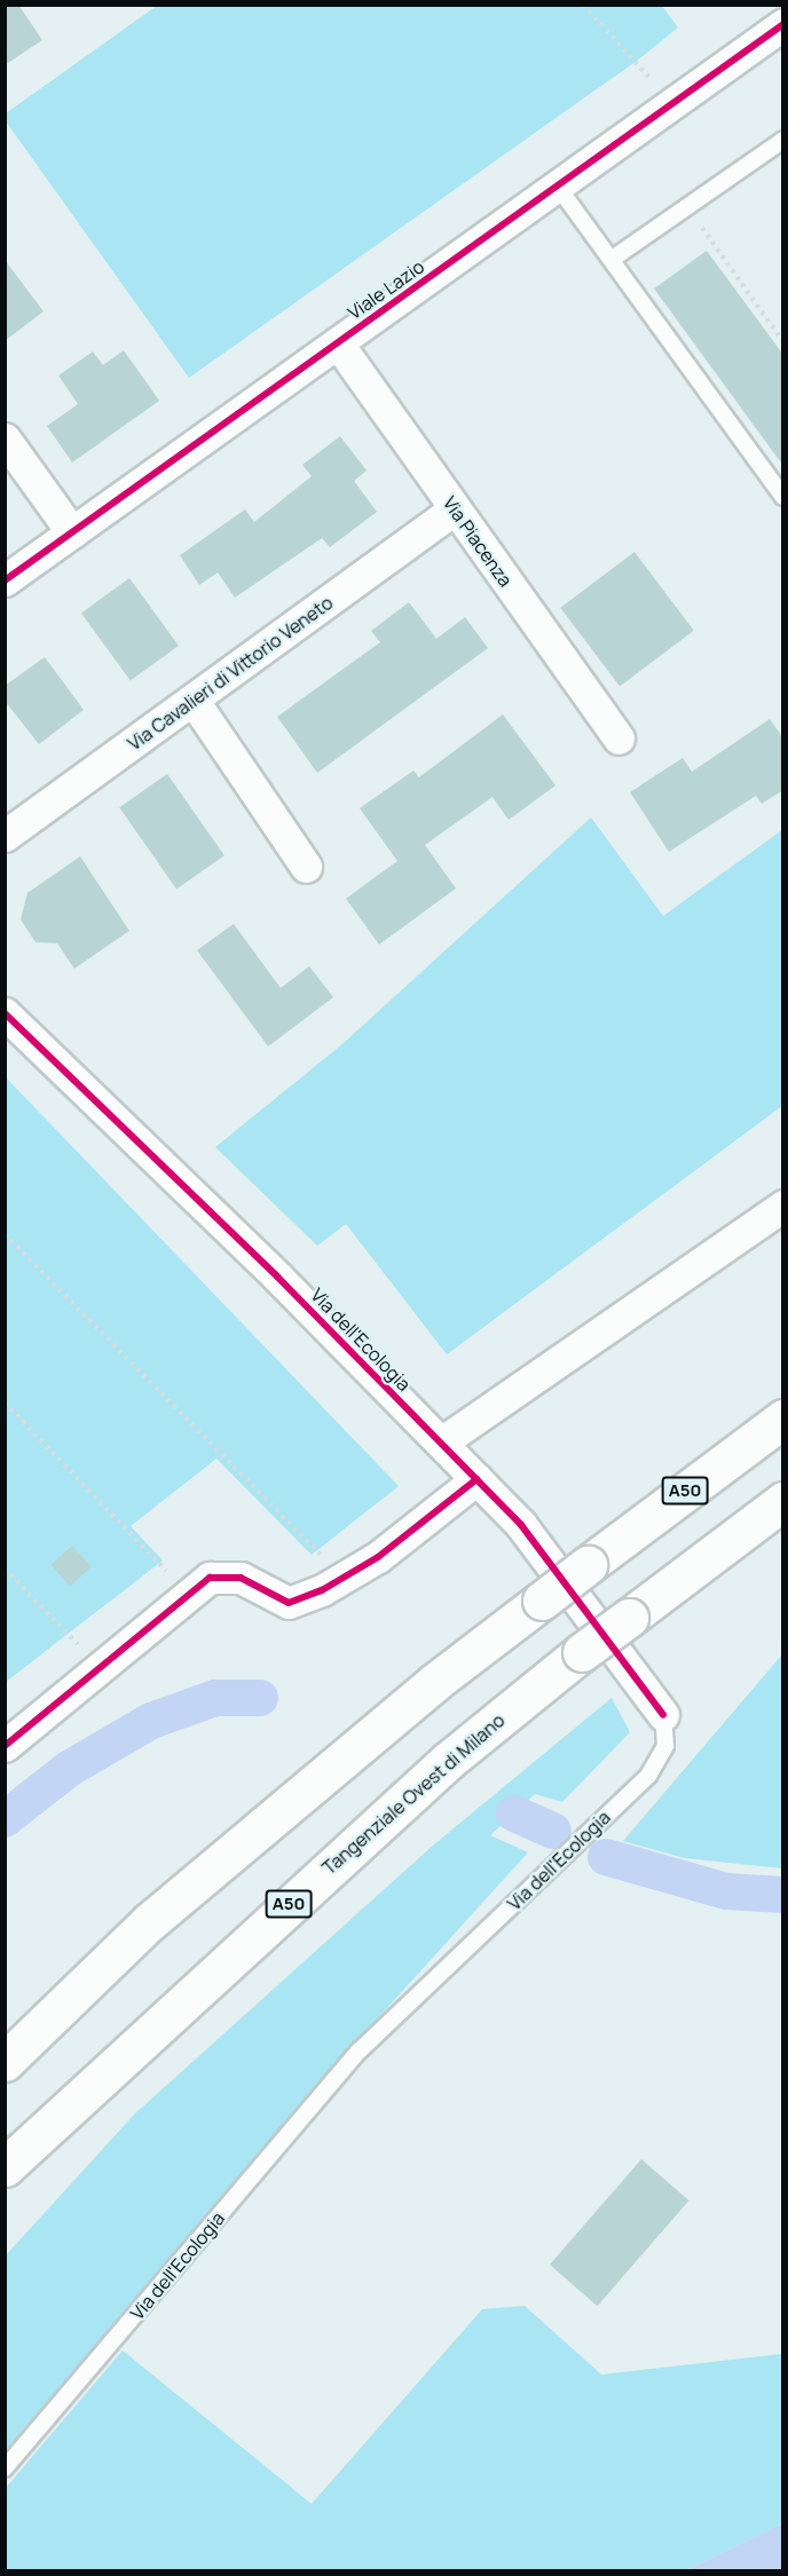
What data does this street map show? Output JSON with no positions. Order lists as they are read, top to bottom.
{
  "streets": {
    "highway": ["A50", "Tangenziale Ovest di Milano"],
    "street": [
      "Viale Lazio",
      "Via Piacenza",
      "Via Cavalieri di Vittorio Veneto",
      "Via dell'Ecologia"
    ]
  },
  "crossings": [
    ["Viale Lazio", "Via Piacenza"],
    ["Via Piacenza", "Via Cavalieri di Vittorio Veneto"]
  ]
}
